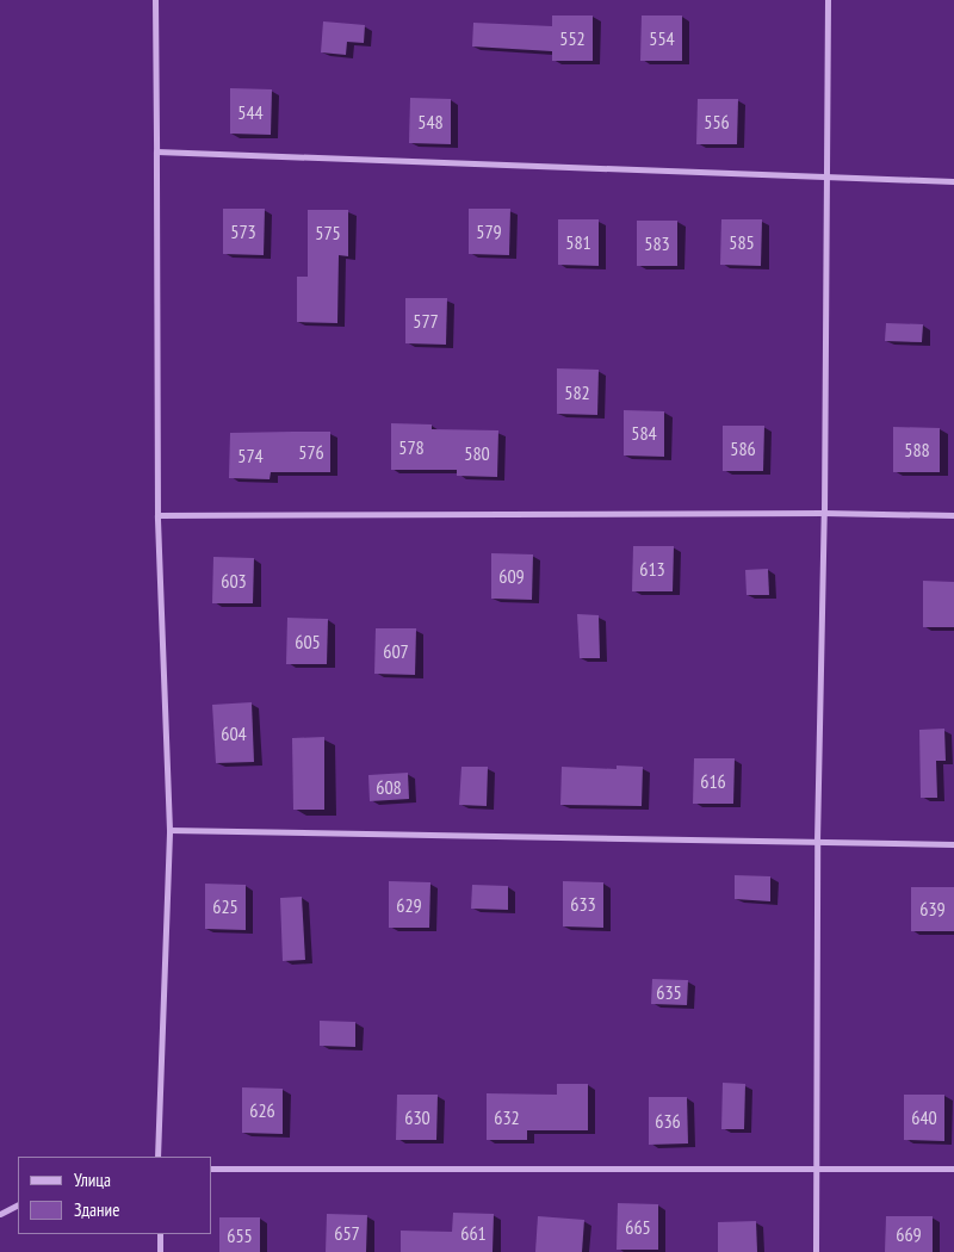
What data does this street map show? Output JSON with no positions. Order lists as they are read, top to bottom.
{
  "house_numbers": [
    "552",
    "554",
    "544",
    "548",
    "556",
    "573",
    "579",
    "575",
    "581",
    "585",
    "583",
    "577",
    "582",
    "584",
    "578",
    "586",
    "588",
    "576",
    "580",
    "574",
    "613",
    "609",
    "603",
    "605",
    "607",
    "604",
    "616",
    "608",
    "633",
    "629",
    "625",
    "639",
    "635",
    "626",
    "630",
    "632",
    "640",
    "636",
    "665",
    "657",
    "661",
    "669",
    "655"
  ],
  "legend": ["Улица", "Здание"]
}
